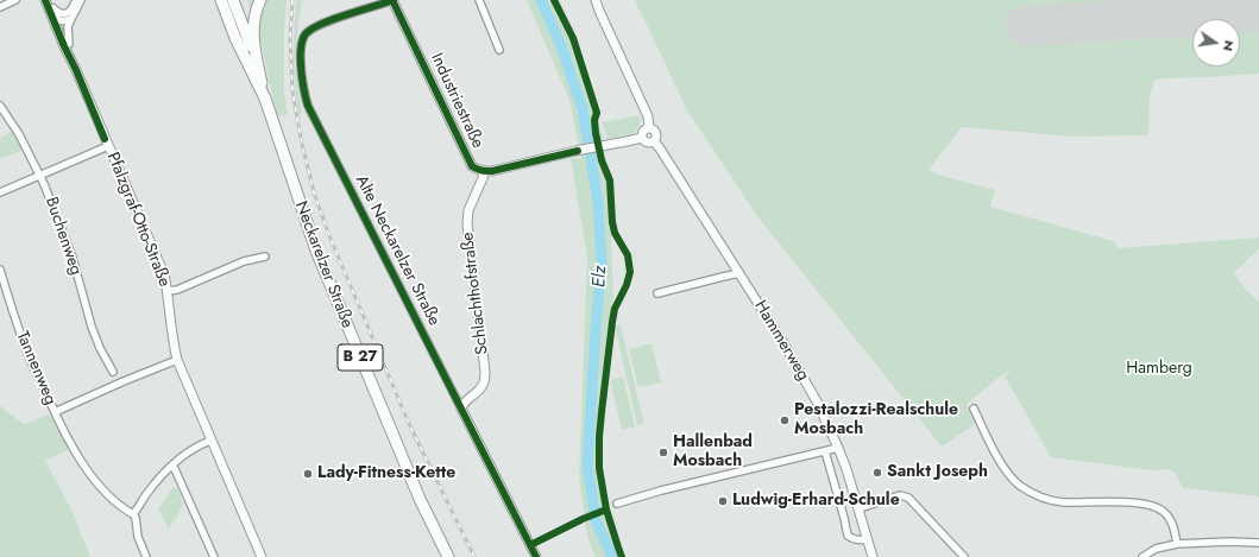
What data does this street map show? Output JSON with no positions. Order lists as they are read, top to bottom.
{
  "streets": {
    "main road": ["Neckarelzer Straße", "B 27"],
    "street": [
      "Industriestraße",
      "Pfalzgraf-Otto-Straße",
      "Buchenweg",
      "Alte Neckarelzer Straße",
      "Schlachthofstraße",
      "Hammerweg",
      "Tannenweg"
    ]
  },
  "crossings": [
    ["Industriestraße", "Alte Neckarelzer Straße"],
    ["Industriestraße", "Schlachthofstraße"],
    ["Industriestraße", "Hammerweg"],
    ["Alte Neckarelzer Straße", "Schlachthofstraße"],
    ["Neckarelzer Straße", "B 27"]
  ],
  "water": ["Elz"],
  "parks": ["Hamberg"],
  "places": [
    "Pestalozzi-Realschule Mosbach",
    "Hallenbad Mosbach",
    "Sankt Joseph",
    "Lady-Fitness-Kette",
    "Ludwig-Erhard-Schule"
  ],
  "north": "right"
}
